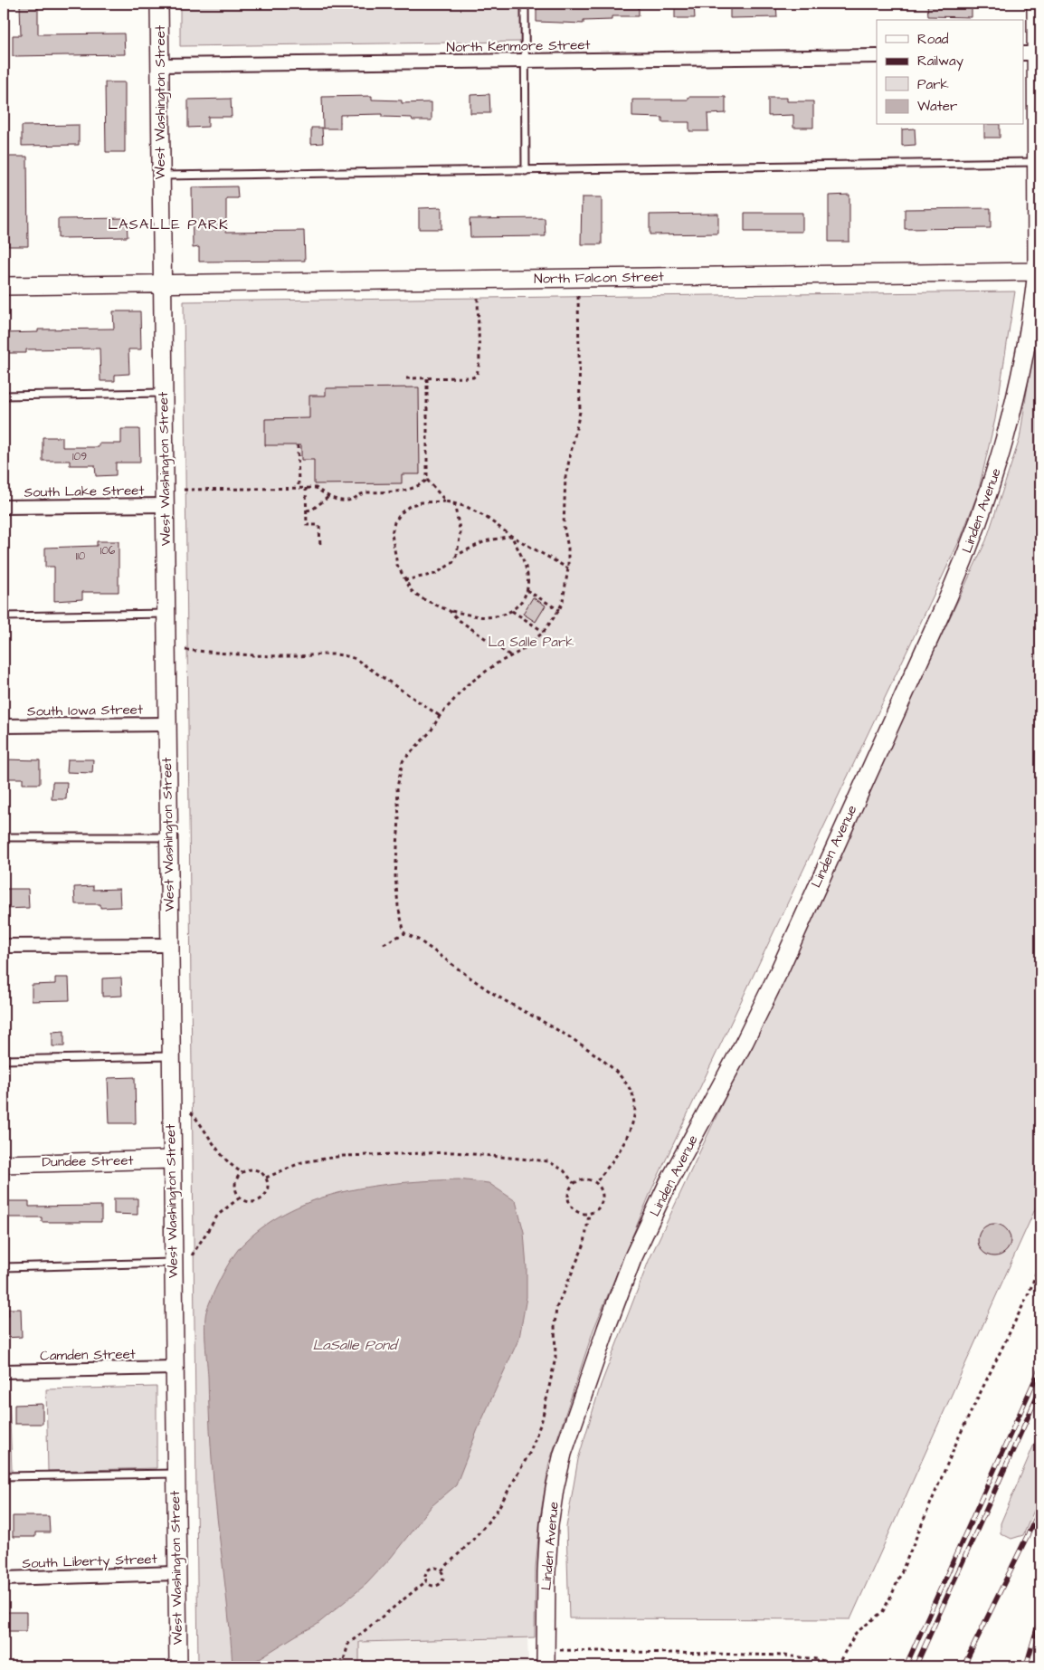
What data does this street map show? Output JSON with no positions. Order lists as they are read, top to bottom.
{
  "streets": {
    "street": [
      "North Kenmore Street",
      "West Washington Street",
      "North Falcon Street",
      "South Lake Street",
      "Linden Avenue",
      "South Iowa Street",
      "Dundee Street",
      "Camden Street",
      "South Liberty Street"
    ]
  },
  "crossings": [
    ["North Kenmore Street", "West Washington Street"],
    ["West Washington Street", "North Falcon Street"],
    ["West Washington Street", "South Lake Street"],
    ["West Washington Street", "South Iowa Street"],
    ["West Washington Street", "Dundee Street"],
    ["West Washington Street", "Camden Street"],
    ["West Washington Street", "South Liberty Street"],
    ["North Falcon Street", "Linden Avenue"]
  ],
  "districts": ["LASALLE PARK"],
  "water": ["LaSalle Pond"],
  "parks": ["La Salle Park"],
  "house_numbers": ["109", "106", "110"],
  "legend": [
    "Road",
    "Railway",
    "Park",
    "Water"
  ]
}
